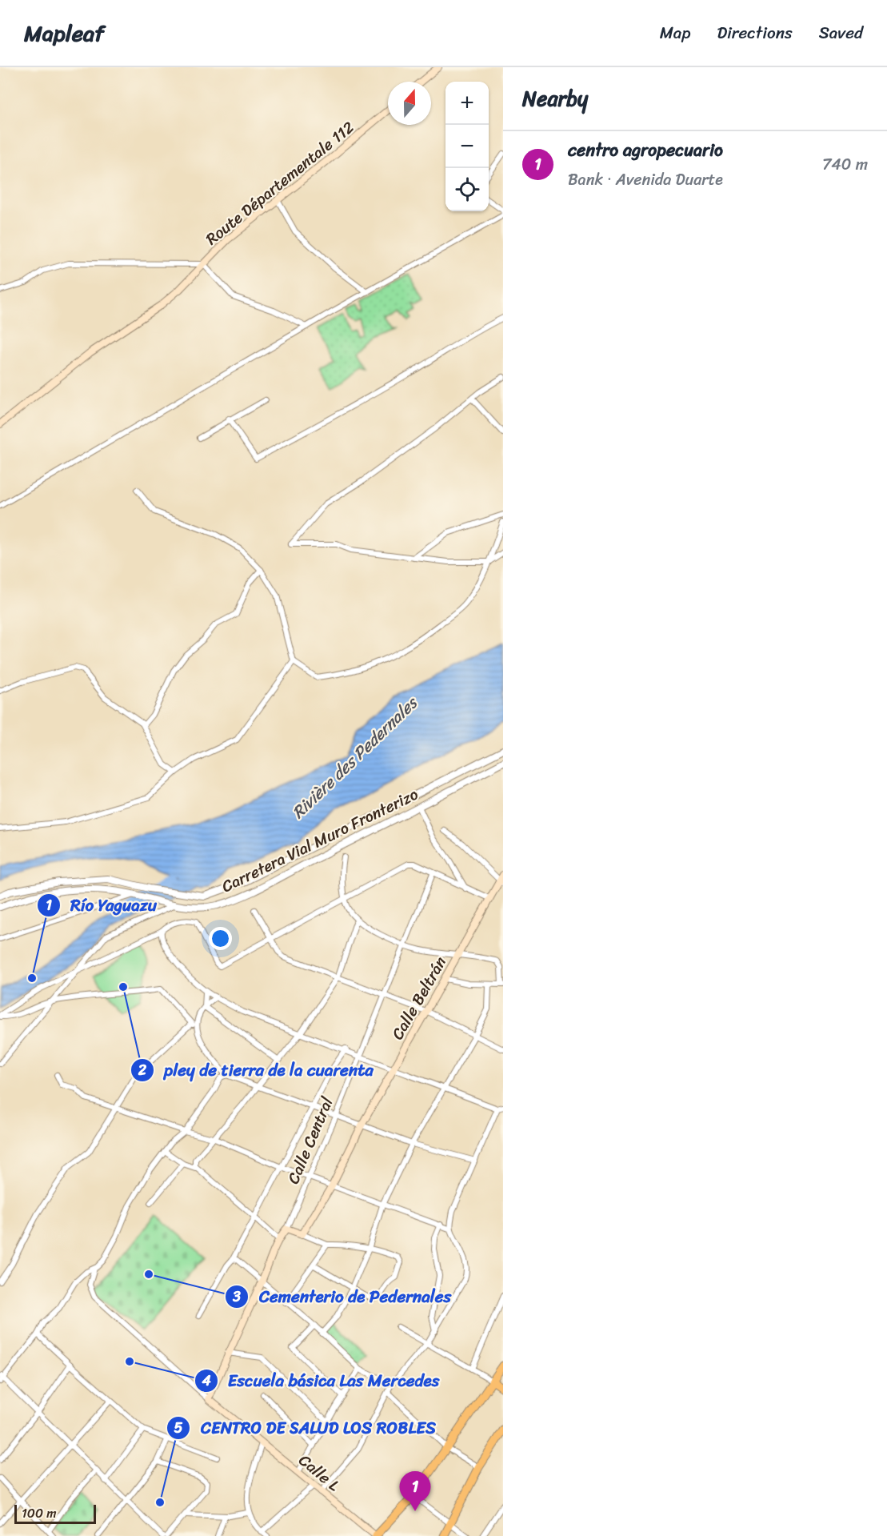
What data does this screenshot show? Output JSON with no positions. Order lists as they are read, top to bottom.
{
  "streets": {
    "main road": [
      "Route Départementale 112",
      "Calle Beltrán",
      "Calle Central",
      "Calle L"
    ],
    "street": ["Carretera Vial Muro Fronterizo"]
  },
  "crossings": [
    ["Calle Central", "Calle L"]
  ],
  "water": ["Rivière des Pedernales"],
  "places": [
    "Río Yaguazu",
    "pley de tierra de la cuarenta",
    "Cementerio de Pedernales",
    "Escuela básica Las Mercedes",
    "CENTRO DE SALUD LOS ROBLES"
  ],
  "scale_bar": "100 m",
  "north": "top",
  "page": {
    "header": "Mapleaf",
    "nav": ["Map", "Directions", "Saved"],
    "heading": "Nearby",
    "map_buttons": ["+", "−"],
    "list": [
      {
        "mark": "1",
        "name": "centro agropecuario",
        "note": "Bank · Avenida Duarte",
        "value": "740 m"
      }
    ],
    "pins": "1",
    "scale": "100 m"
  }
}
